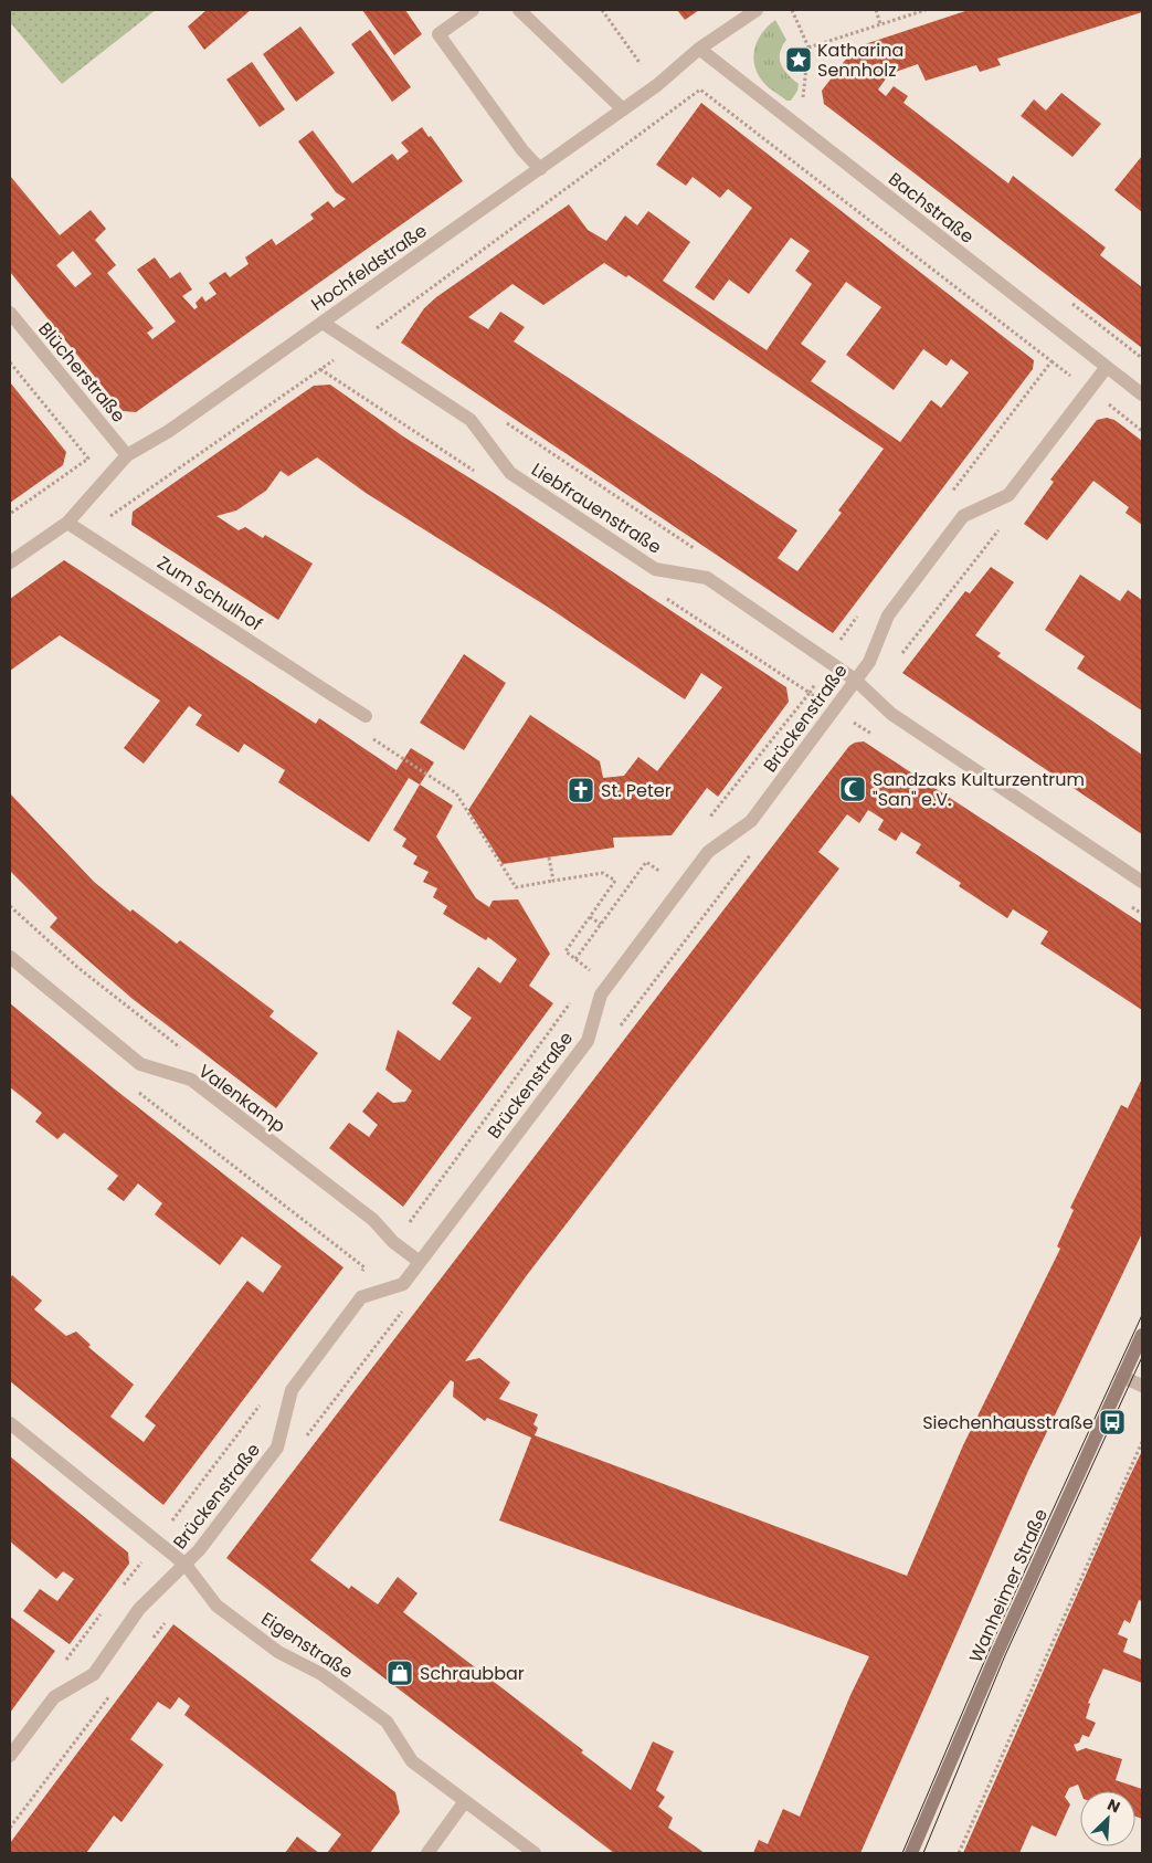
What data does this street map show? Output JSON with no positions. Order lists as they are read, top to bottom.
{
  "streets": {
    "street": [
      "Bachstraße",
      "Hochfeldstraße",
      "Blücherstraße",
      "Liebfrauenstraße",
      "Zum Schulhof",
      "Brückenstraße",
      "Valenkamp",
      "Wanheimer Straße",
      "Eigenstraße"
    ]
  },
  "crossings": [
    ["Bachstraße", "Hochfeldstraße"],
    ["Bachstraße", "Brückenstraße"],
    ["Hochfeldstraße", "Blücherstraße"],
    ["Hochfeldstraße", "Liebfrauenstraße"],
    ["Hochfeldstraße", "Zum Schulhof"],
    ["Liebfrauenstraße", "Brückenstraße"],
    ["Brückenstraße", "Valenkamp"],
    ["Brückenstraße", "Eigenstraße"]
  ],
  "places": {
    "place": ["Katharina Sennholz"],
    "mosque": ["Sandzaks Kulturzentrum \"San\" e.V."],
    "church": ["St. Peter"],
    "bus stop": ["Siechenhausstraße"],
    "shop": ["Schraubbar"]
  },
  "north": "top right"
}
